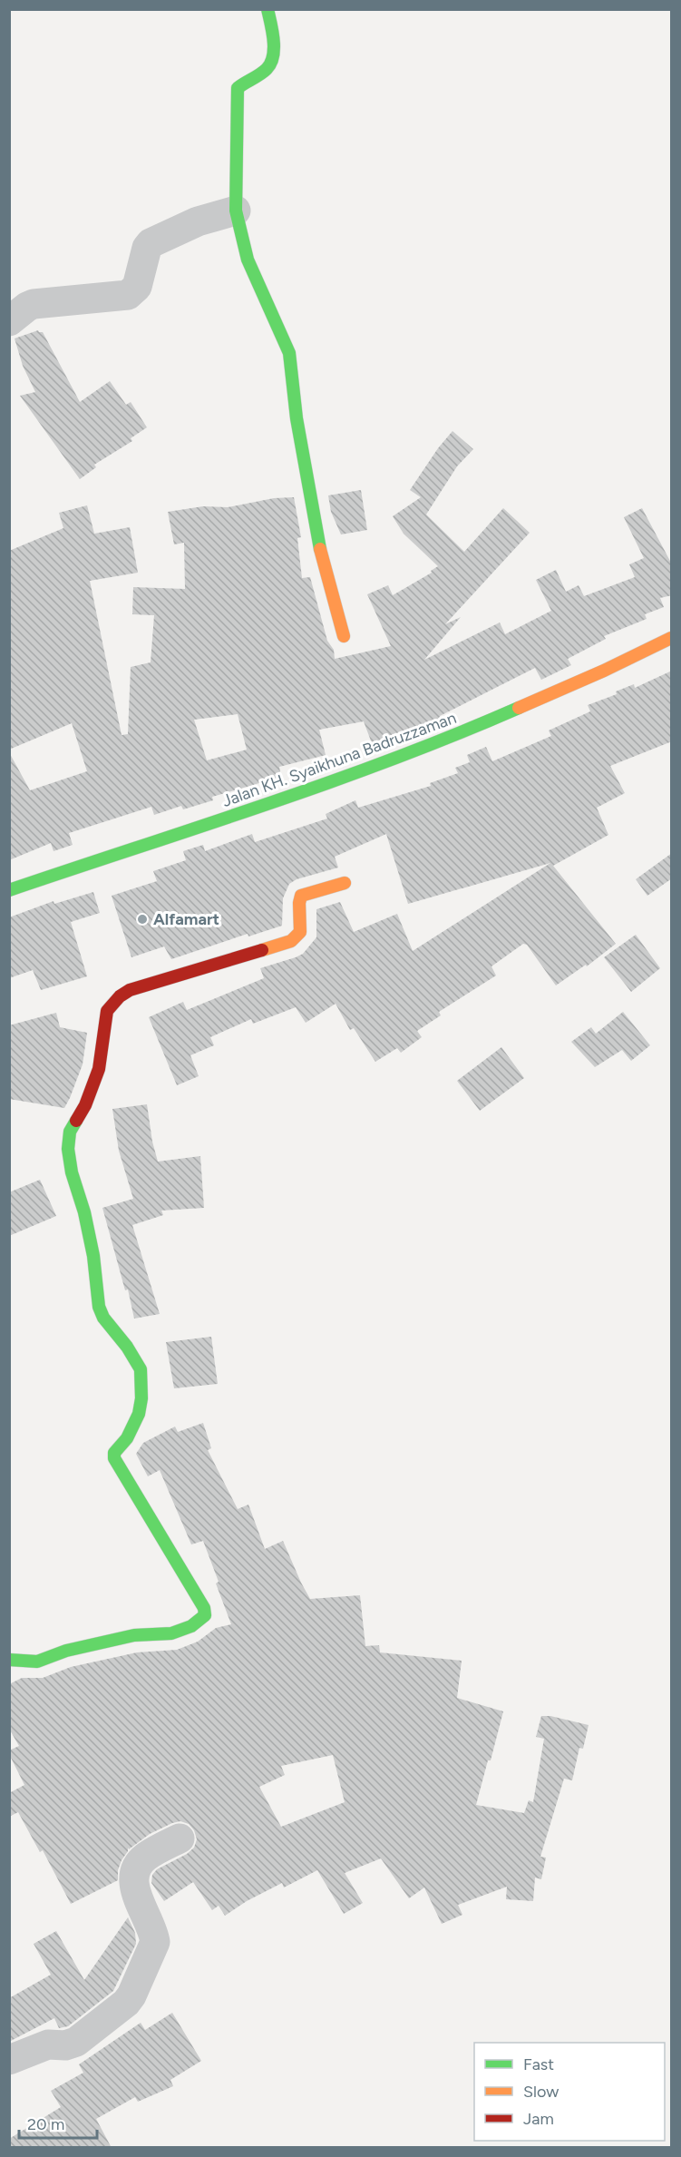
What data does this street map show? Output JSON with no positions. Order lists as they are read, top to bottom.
{
  "streets": {
    "street": ["Jalan KH. Syaikhuna Badruzzaman"]
  },
  "places": ["Alfamart"],
  "legend": ["Fast", "Slow", "Jam"],
  "scale_bar": "20 m"
}
